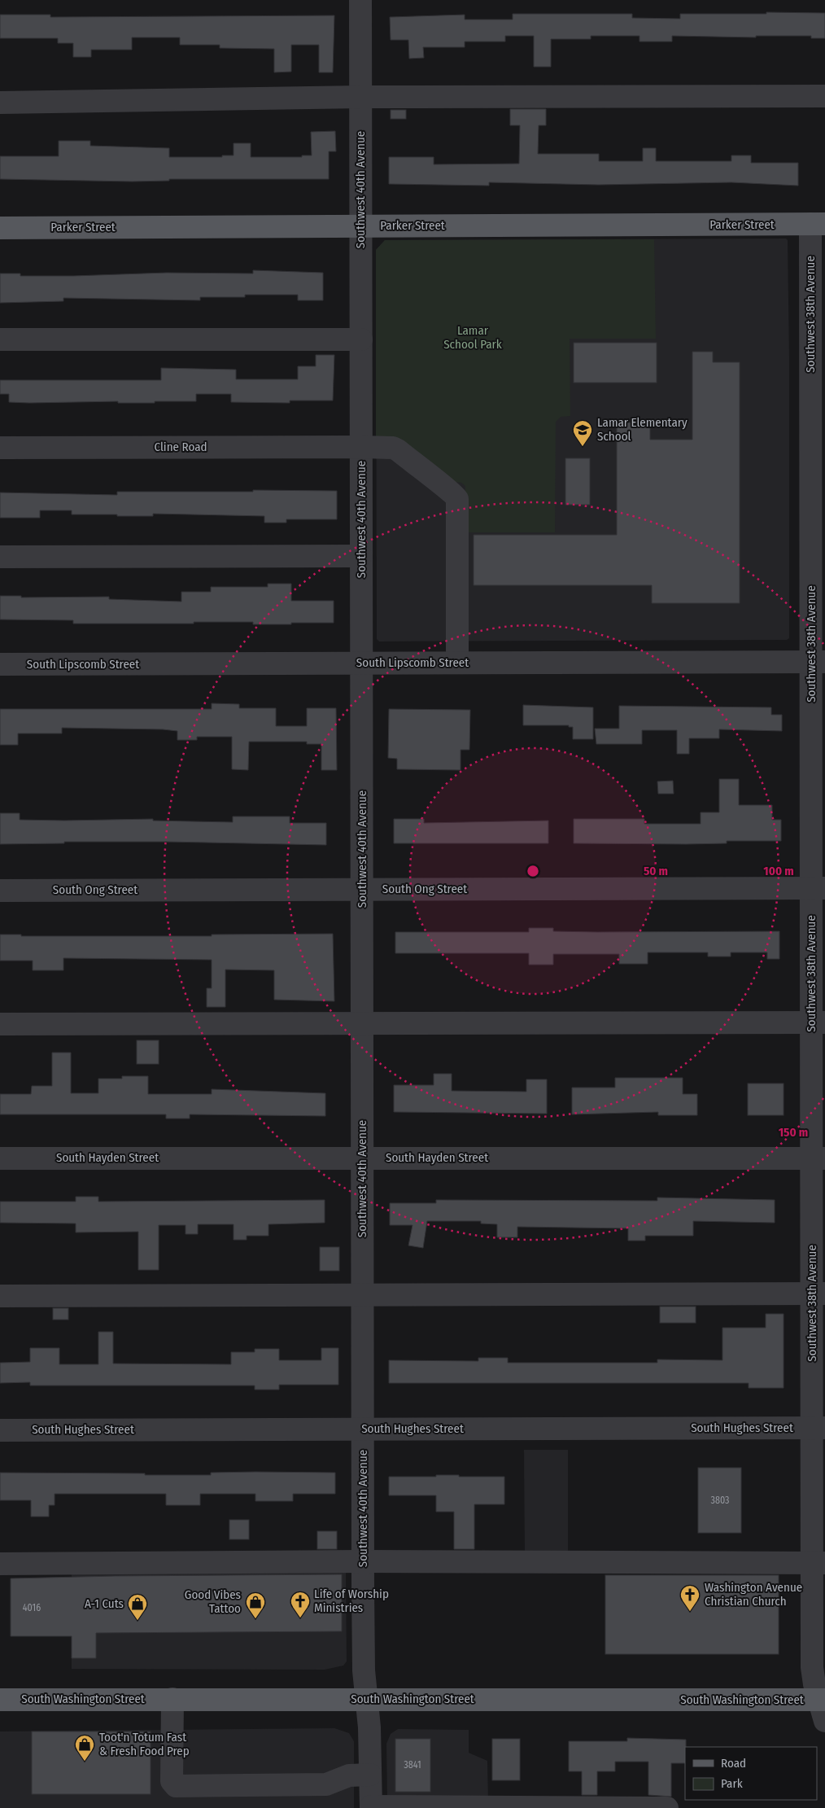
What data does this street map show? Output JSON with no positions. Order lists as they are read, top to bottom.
{
  "streets": {
    "main road": ["Parker Street", "South Washington Street"],
    "street": [
      "Southwest 40th Avenue",
      "Southwest 38th Avenue",
      "Cline Road",
      "South Lipscomb Street",
      "South Ong Street",
      "South Hayden Street",
      "South Hughes Street"
    ]
  },
  "crossings": [
    ["Southwest 40th Avenue", "Parker Street"],
    ["Southwest 40th Avenue", "Cline Road"],
    ["Southwest 40th Avenue", "South Lipscomb Street"],
    ["Southwest 40th Avenue", "South Ong Street"],
    ["Southwest 40th Avenue", "South Hayden Street"],
    ["Southwest 40th Avenue", "South Hughes Street"],
    ["Southwest 40th Avenue", "South Washington Street"],
    ["Parker Street", "Southwest 38th Avenue"],
    ["Southwest 38th Avenue", "South Lipscomb Street"],
    ["Southwest 38th Avenue", "South Ong Street"],
    ["Southwest 38th Avenue", "South Hayden Street"],
    ["Southwest 38th Avenue", "South Hughes Street"],
    ["Southwest 38th Avenue", "South Washington Street"],
    ["Cline Road", "South Lipscomb Street"]
  ],
  "parks": ["Lamar School Park"],
  "places": {
    "school or university": ["Lamar Elementary School"],
    "church": ["Washington Avenue Christian Church", "Life of Worship Ministries"],
    "shop": ["Good Vibes Tattoo", "A-1 Cuts", "Toot'n Totum Fast & Fresh Food Prep"]
  },
  "house_numbers": ["3803", "4016", "3841"],
  "legend": ["Road", "Park"],
  "rings": ["50 m", "100 m", "150 m"]
}
